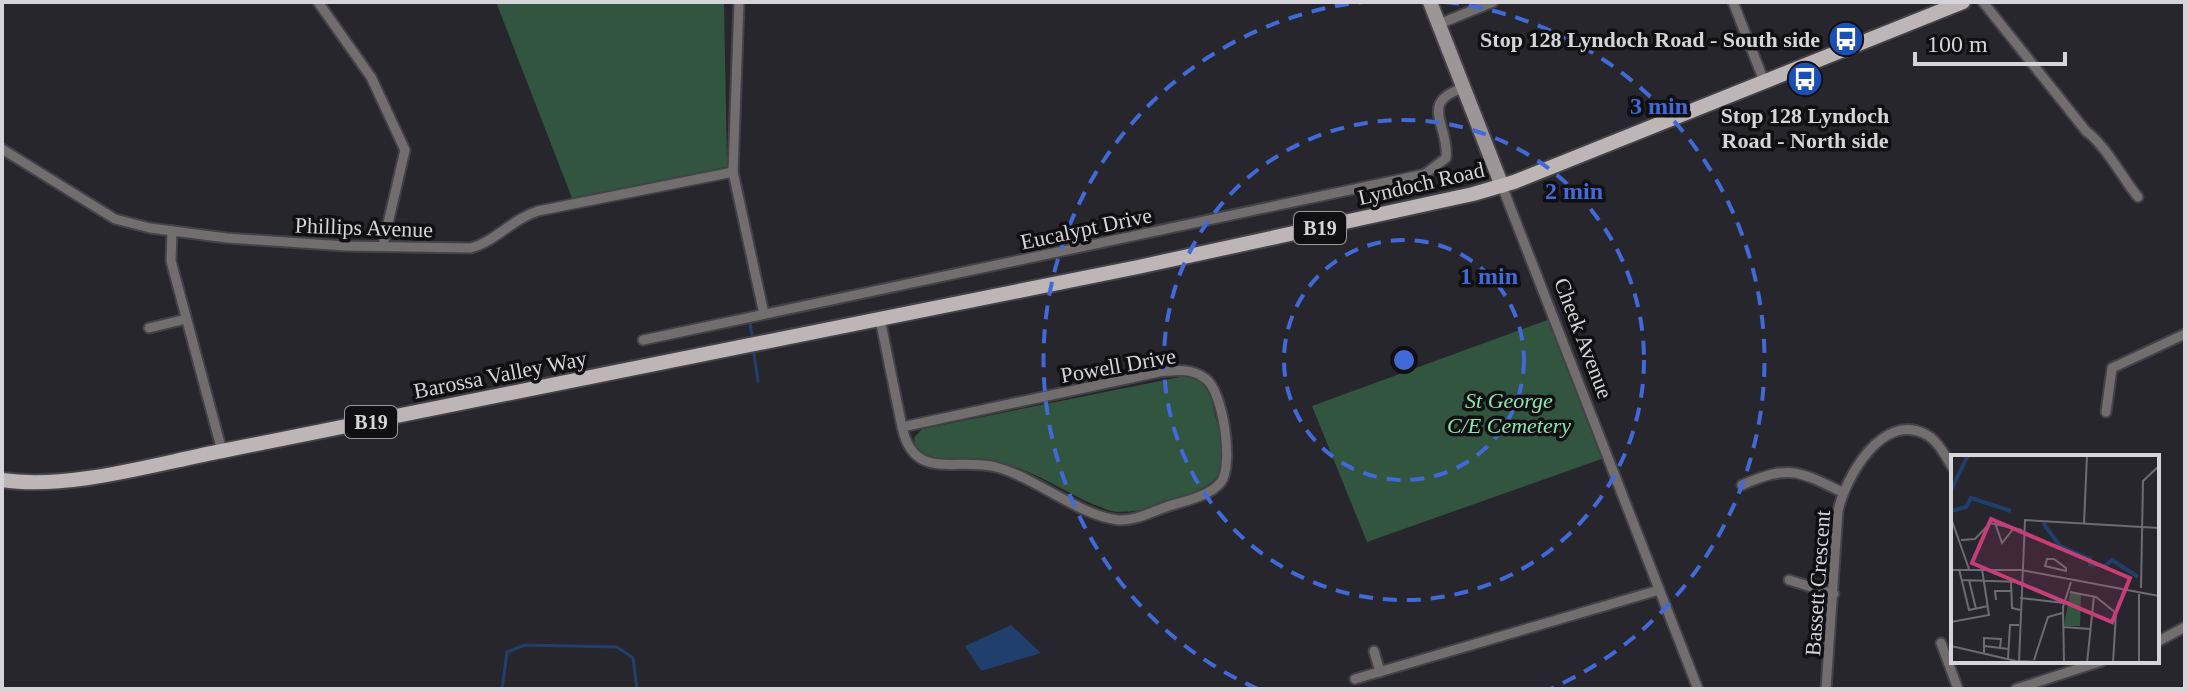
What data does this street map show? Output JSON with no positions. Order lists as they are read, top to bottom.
{
  "streets": {
    "main road": ["Lyndoch Road", "B19", "Barossa Valley Way"],
    "street": [
      "Phillips Avenue",
      "Eucalypt Drive",
      "Cheek Avenue",
      "Powell Drive",
      "Bassett Crescent"
    ]
  },
  "crossings": [
    ["Lyndoch Road", "Cheek Avenue"],
    ["Lyndoch Road", "Powell Drive"],
    ["Lyndoch Road", "Barossa Valley Way"],
    ["Eucalypt Drive", "Cheek Avenue"]
  ],
  "parks": ["St George C/E Cemetery"],
  "places": {
    "bus stop": ["Stop 128 Lyndoch Road - South side", "Stop 128 Lyndoch Road - North side"]
  },
  "scale_bar": "100 m",
  "rings": ["3 min", "2 min", "1 min"]
}
